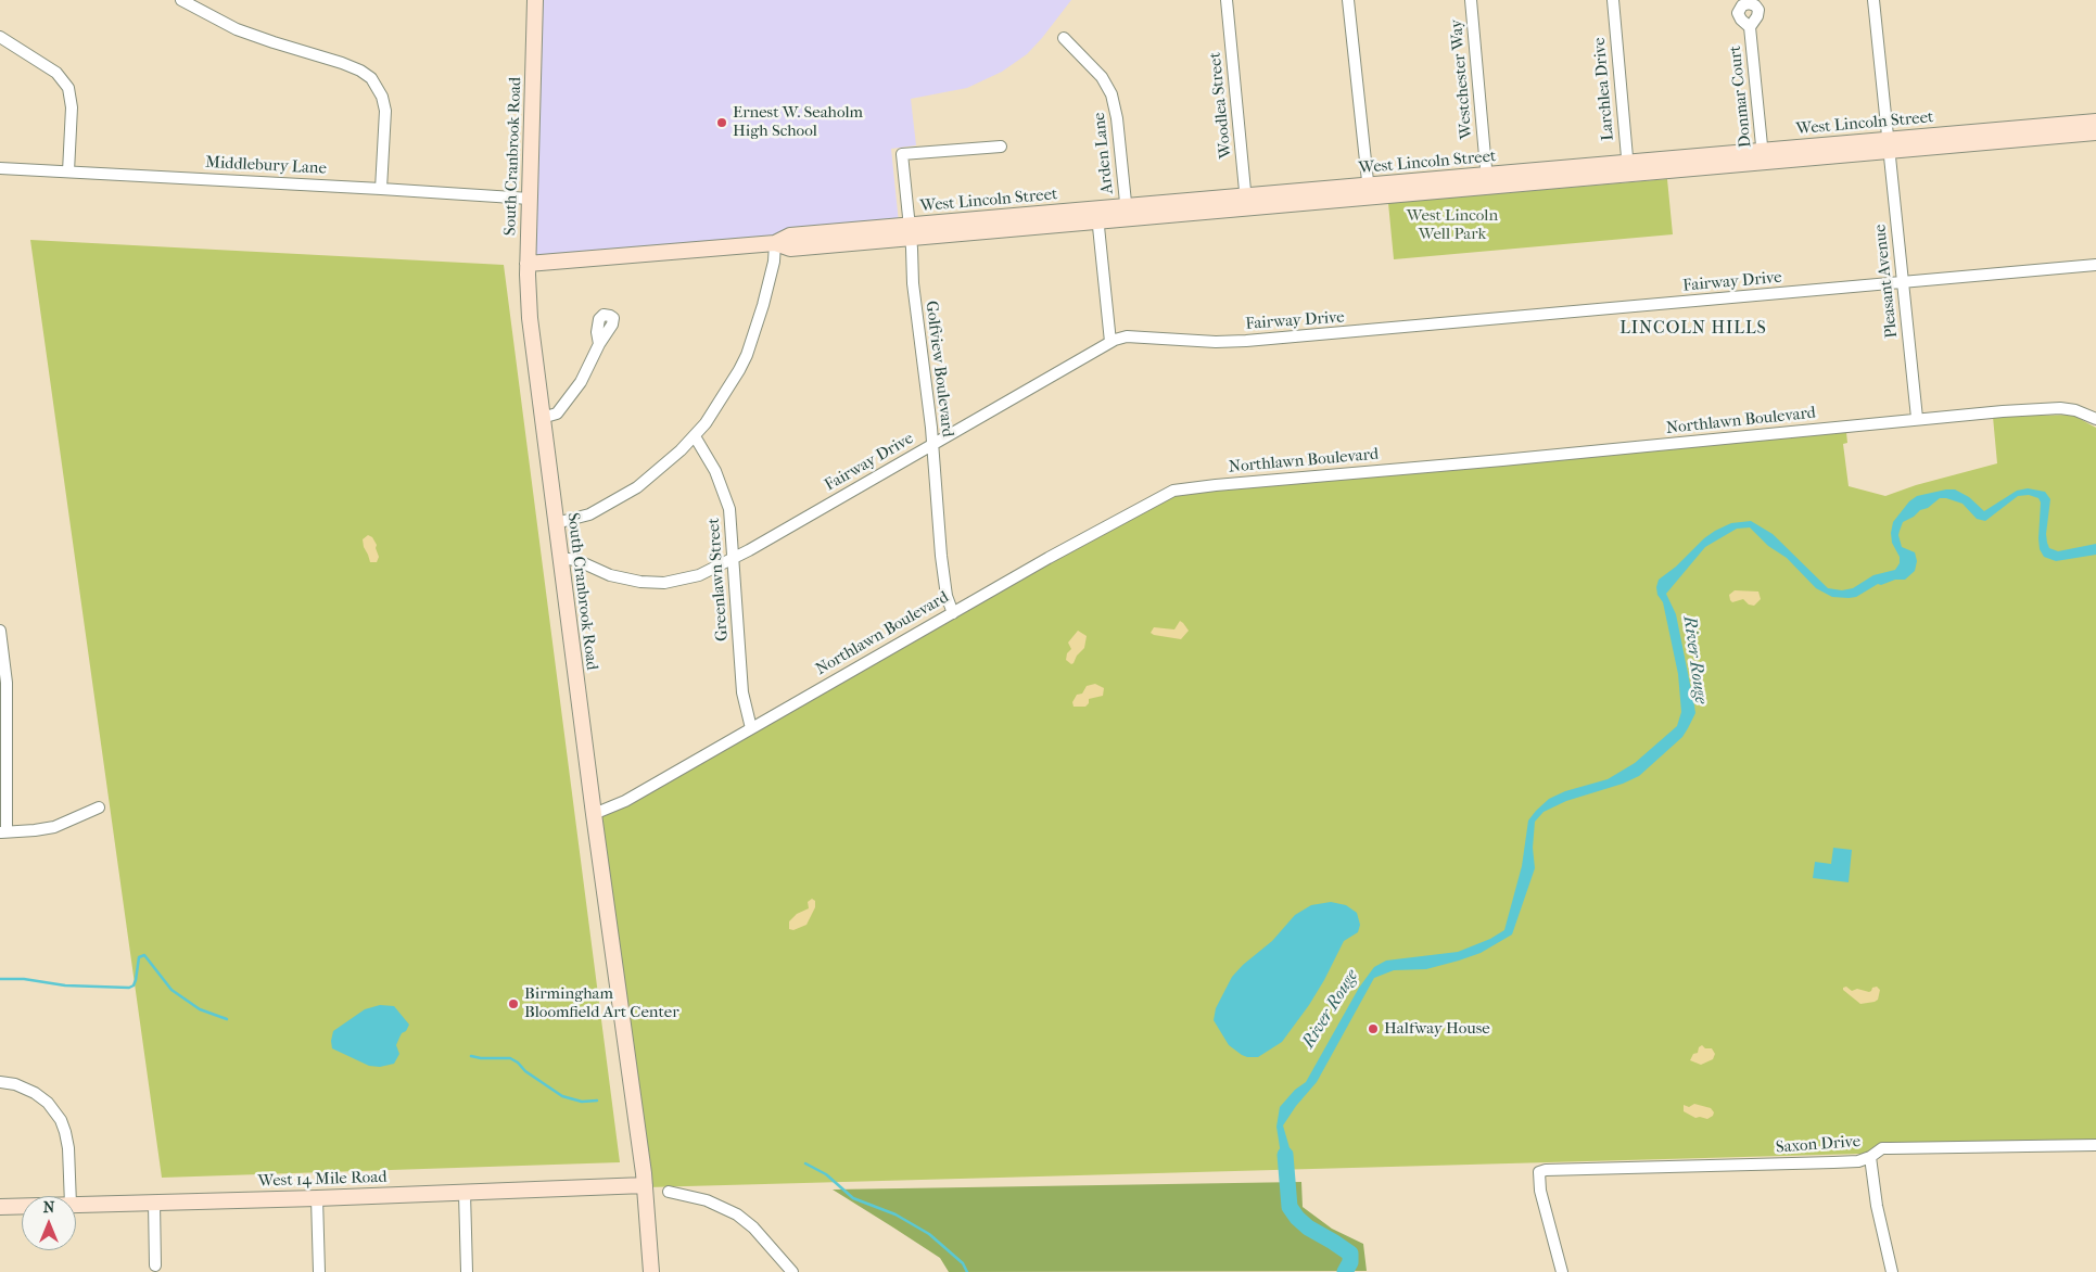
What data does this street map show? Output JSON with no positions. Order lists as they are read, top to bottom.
{
  "streets": {
    "street": [
      "Westchester Way",
      "Larchlea Drive",
      "Donmar Court",
      "Woodlea Street",
      "West Lincoln Street",
      "Arden Lane",
      "South Cranbrook Road",
      "Middlebury Lane",
      "Pleasant Avenue",
      "Fairway Drive",
      "Golfview Boulevard",
      "Northlawn Boulevard",
      "Greenlawn Street",
      "Saxon Drive",
      "West 14 Mile Road"
    ]
  },
  "crossings": [
    ["Westchester Way", "West Lincoln Street"],
    ["Larchlea Drive", "West Lincoln Street"],
    ["Donmar Court", "West Lincoln Street"],
    ["Woodlea Street", "West Lincoln Street"],
    ["West Lincoln Street", "Arden Lane"],
    ["West Lincoln Street", "South Cranbrook Road"],
    ["West Lincoln Street", "Pleasant Avenue"],
    ["West Lincoln Street", "Golfview Boulevard"],
    ["South Cranbrook Road", "Middlebury Lane"],
    ["South Cranbrook Road", "Fairway Drive"],
    ["South Cranbrook Road", "Northlawn Boulevard"],
    ["South Cranbrook Road", "West 14 Mile Road"],
    ["Pleasant Avenue", "Fairway Drive"],
    ["Pleasant Avenue", "Northlawn Boulevard"],
    ["Fairway Drive", "Golfview Boulevard"],
    ["Fairway Drive", "Greenlawn Street"],
    ["Golfview Boulevard", "Northlawn Boulevard"],
    ["Northlawn Boulevard", "Greenlawn Street"]
  ],
  "districts": ["LINCOLN HILLS"],
  "water": ["River Rouge"],
  "parks": ["West Lincoln Well Park"],
  "places": ["Ernest W. Seaholm High School", "Birmingham Bloomfield Art Center", "Halfway House"],
  "north": "top"
}
